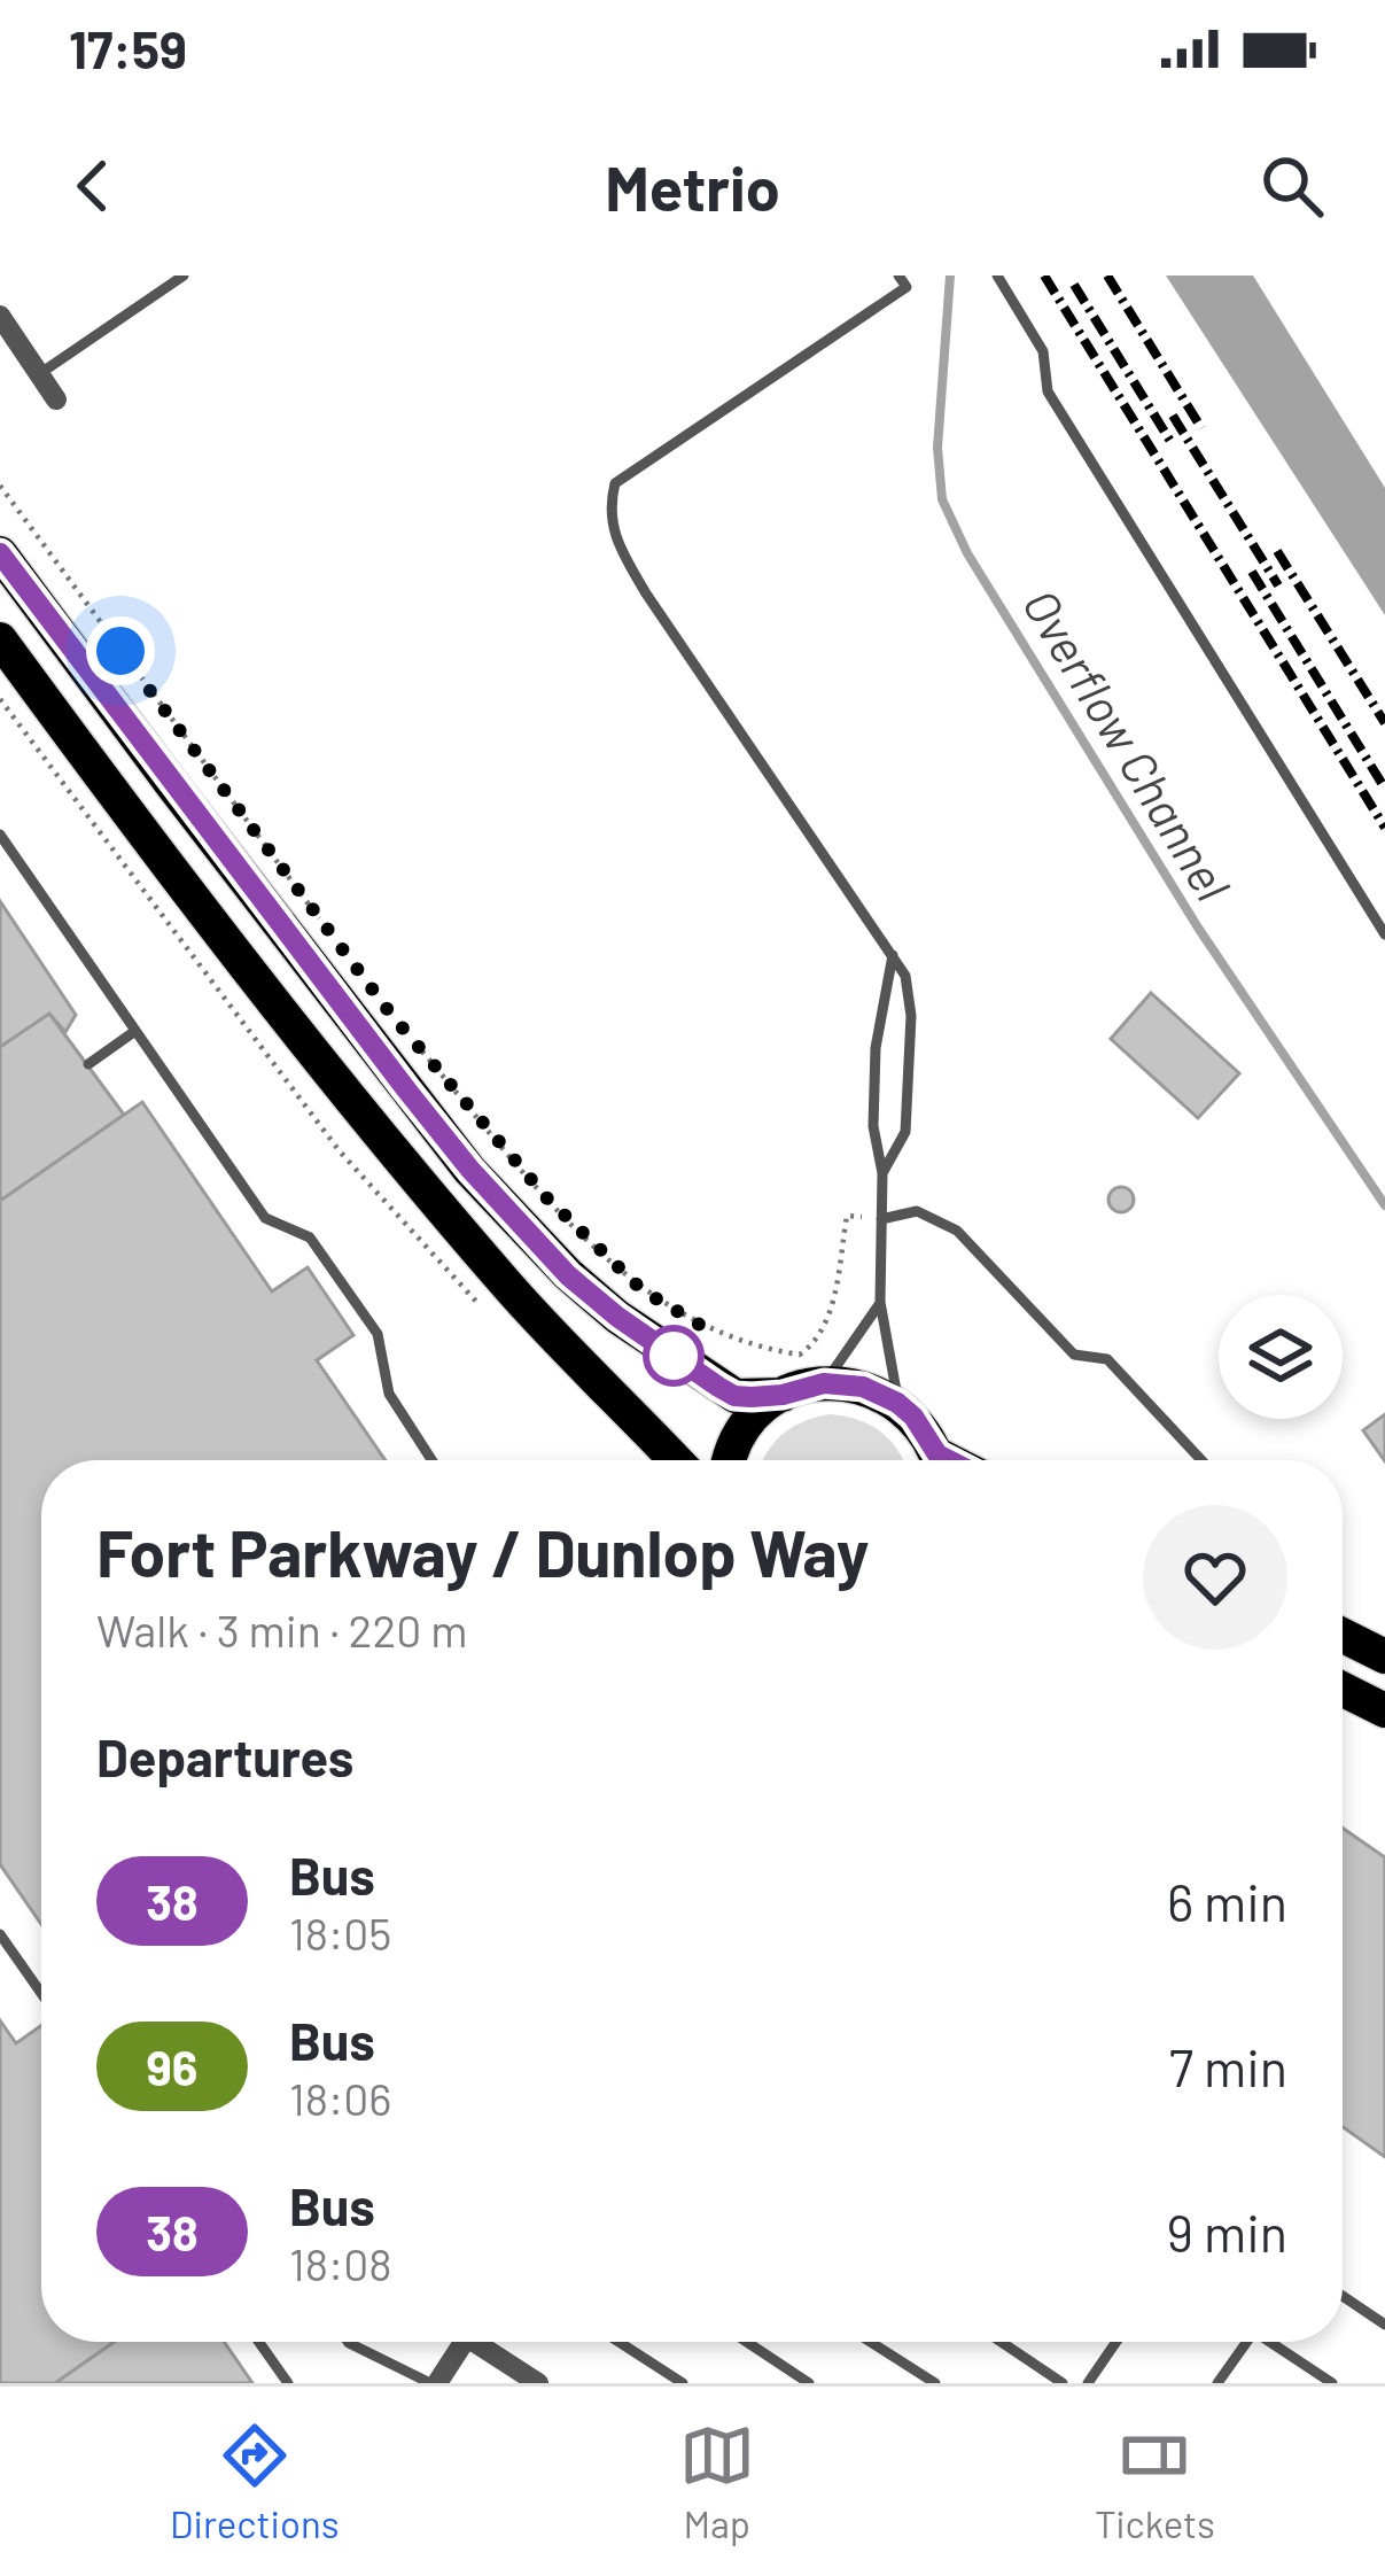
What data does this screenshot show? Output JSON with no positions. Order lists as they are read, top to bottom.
{
  "water": ["Overflow Channel"],
  "lines": ["bus line 38"],
  "page": {
    "status": "17:59",
    "header": "Metrio",
    "heading": [
      ["Fort Parkway / Dunlop Way", "Walk · 3 min · 220 m"],
      "Departures"
    ],
    "list": [
      {
        "mark": "38",
        "name": "Bus",
        "note": "18:05",
        "value": "6 min"
      },
      {
        "mark": "96",
        "name": "Bus",
        "note": "18:06",
        "value": "7 min"
      },
      {
        "mark": "38",
        "name": "Bus",
        "note": "18:08",
        "value": "9 min"
      }
    ],
    "tabs": ["Directions", "Map", "Tickets"]
  }
}
